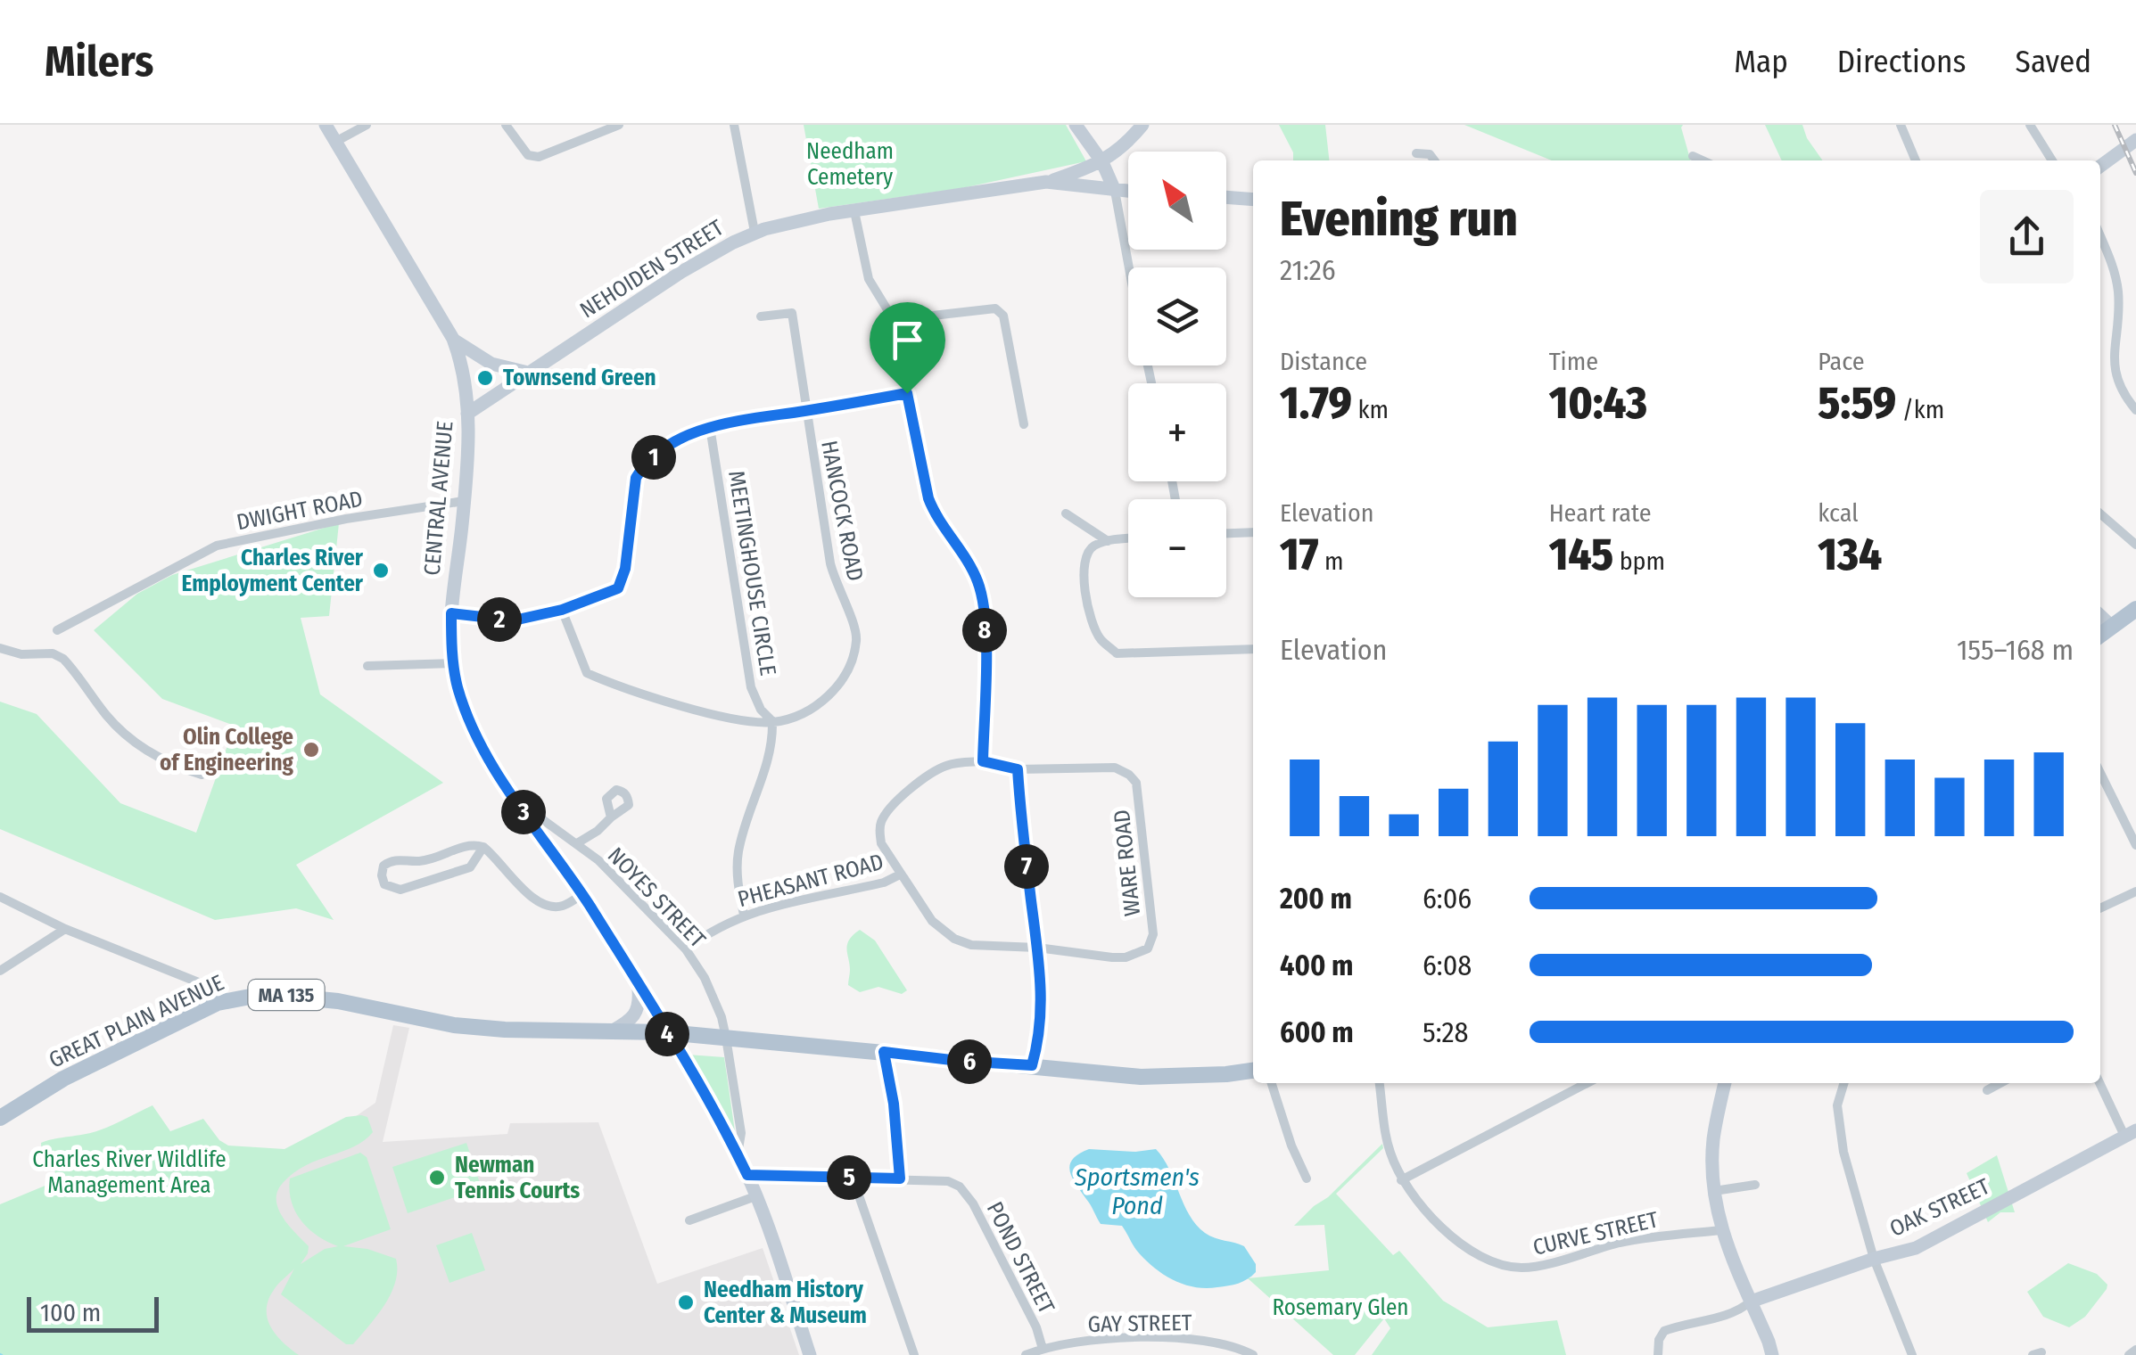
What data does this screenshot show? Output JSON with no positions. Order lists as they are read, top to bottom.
{
  "streets": {
    "main road": ["MA 135", "GREAT PLAIN AVENUE"],
    "street": [
      "NEHOIDEN STREET",
      "CENTRAL AVENUE",
      "DWIGHT ROAD",
      "HANCOCK ROAD",
      "MEETINGHOUSE CIRCLE",
      "WARE ROAD",
      "PHEASANT ROAD",
      "NOYES STREET",
      "OAK STREET",
      "CURVE STREET",
      "POND STREET",
      "GAY STREET"
    ]
  },
  "crossings": [
    ["NEHOIDEN STREET", "CENTRAL AVENUE"],
    ["CENTRAL AVENUE", "DWIGHT ROAD"],
    ["CENTRAL AVENUE", "NOYES STREET"],
    ["CENTRAL AVENUE", "GREAT PLAIN AVENUE"],
    ["CENTRAL AVENUE", "POND STREET"],
    ["HANCOCK ROAD", "MEETINGHOUSE CIRCLE"],
    ["PHEASANT ROAD", "NOYES STREET"],
    ["NOYES STREET", "GREAT PLAIN AVENUE"],
    ["POND STREET", "GAY STREET"]
  ],
  "water": ["Sportsmen's Pond"],
  "parks": ["Needham Cemetery", "Charles River Wildlife Management Area", "Rosemary Glen"],
  "places": [
    "Townsend Green",
    "Charles River Employment Center",
    "Olin College of Engineering",
    "Newman Tennis Courts",
    "Needham History Center & Museum"
  ],
  "scale_bar": "100 m",
  "north": "top left",
  "page": {
    "header": "Milers",
    "nav": ["Map", "Directions", "Saved"],
    "map_buttons": ["+", "−"],
    "heading": ["Evening run", "21:26"],
    "stats": [
      ["Distance", "1.79 km"],
      ["Time", "10:43"],
      ["Pace", "5:59 /km"],
      ["Elevation", "17 m"],
      ["Heart rate", "145 bpm"],
      ["kcal", "134"]
    ],
    "pins": [
      "1",
      "2",
      "8",
      "3",
      "7",
      "4",
      "6",
      "5"
    ],
    "chart": ["Elevation", "155–168 m"],
    "list": [
      {
        "name": "200 m",
        "note": "6:06"
      },
      {
        "name": "400 m",
        "note": "6:08"
      },
      {
        "name": "600 m",
        "note": "5:28"
      }
    ],
    "scale": "100 m"
  }
}
